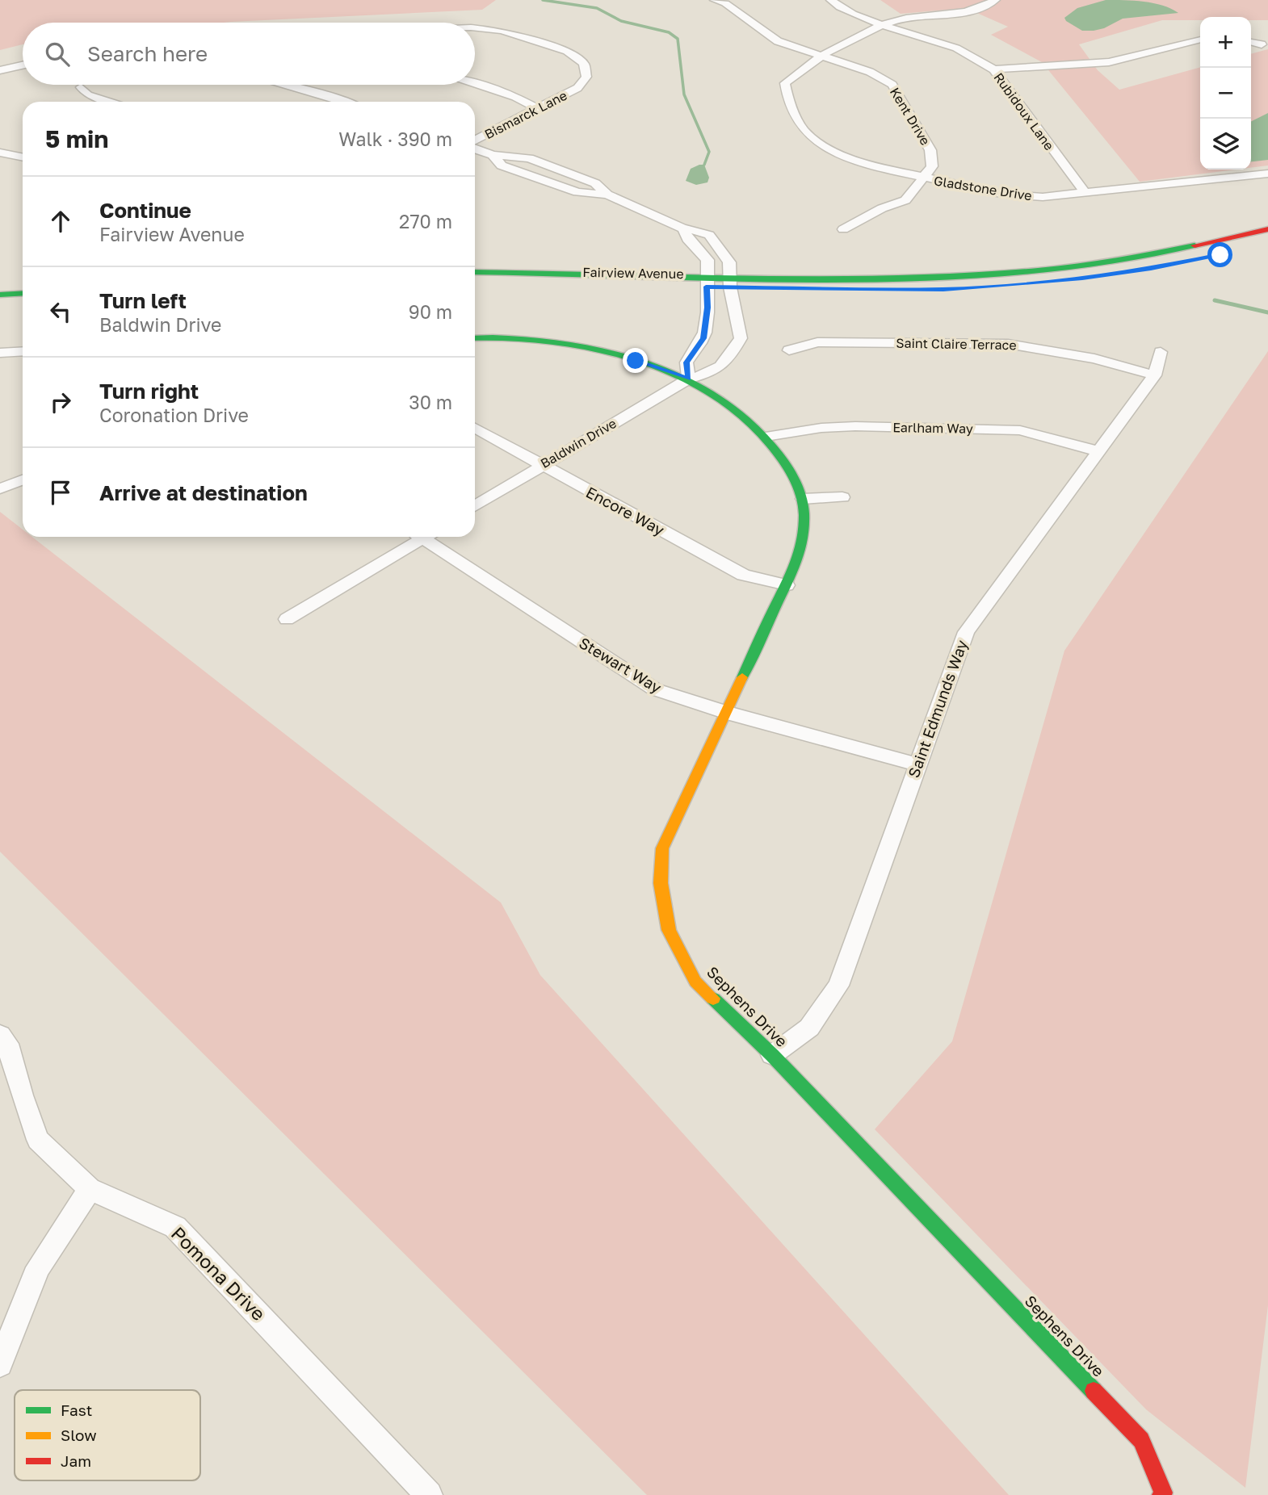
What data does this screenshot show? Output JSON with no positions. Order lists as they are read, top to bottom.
{
  "streets": {
    "street": [
      "Rubidoux Lane",
      "Bismarck Lane",
      "Kent Drive",
      "Gladstone Drive",
      "Fairview Avenue",
      "Saint Claire Terrace",
      "Earlham Way",
      "Baldwin Drive",
      "Encore Way",
      "Stewart Way",
      "Saint Edmunds Way",
      "Sephens Drive",
      "Pomona Drive"
    ]
  },
  "crossings": [
    ["Rubidoux Lane", "Gladstone Drive"],
    ["Kent Drive", "Gladstone Drive"],
    ["Fairview Avenue", "Baldwin Drive"],
    ["Saint Claire Terrace", "Saint Edmunds Way"],
    ["Earlham Way", "Saint Edmunds Way"],
    ["Earlham Way", "Sephens Drive"],
    ["Baldwin Drive", "Encore Way"],
    ["Baldwin Drive", "Sephens Drive"],
    ["Encore Way", "Sephens Drive"],
    ["Stewart Way", "Saint Edmunds Way"],
    ["Stewart Way", "Sephens Drive"],
    ["Saint Edmunds Way", "Sephens Drive"]
  ],
  "legend": ["Fast", "Slow", "Jam"],
  "page": {
    "map_buttons": ["+", "−"],
    "search": "Search here",
    "heading": ["5 min", "Walk · 390 m"],
    "list": [
      ["Continue", "Fairview Avenue", "270 m"],
      ["Turn left", "Baldwin Drive", "90 m"],
      ["Turn right", "Coronation Drive", "30 m"],
      "Arrive at destination"
    ]
  }
}
